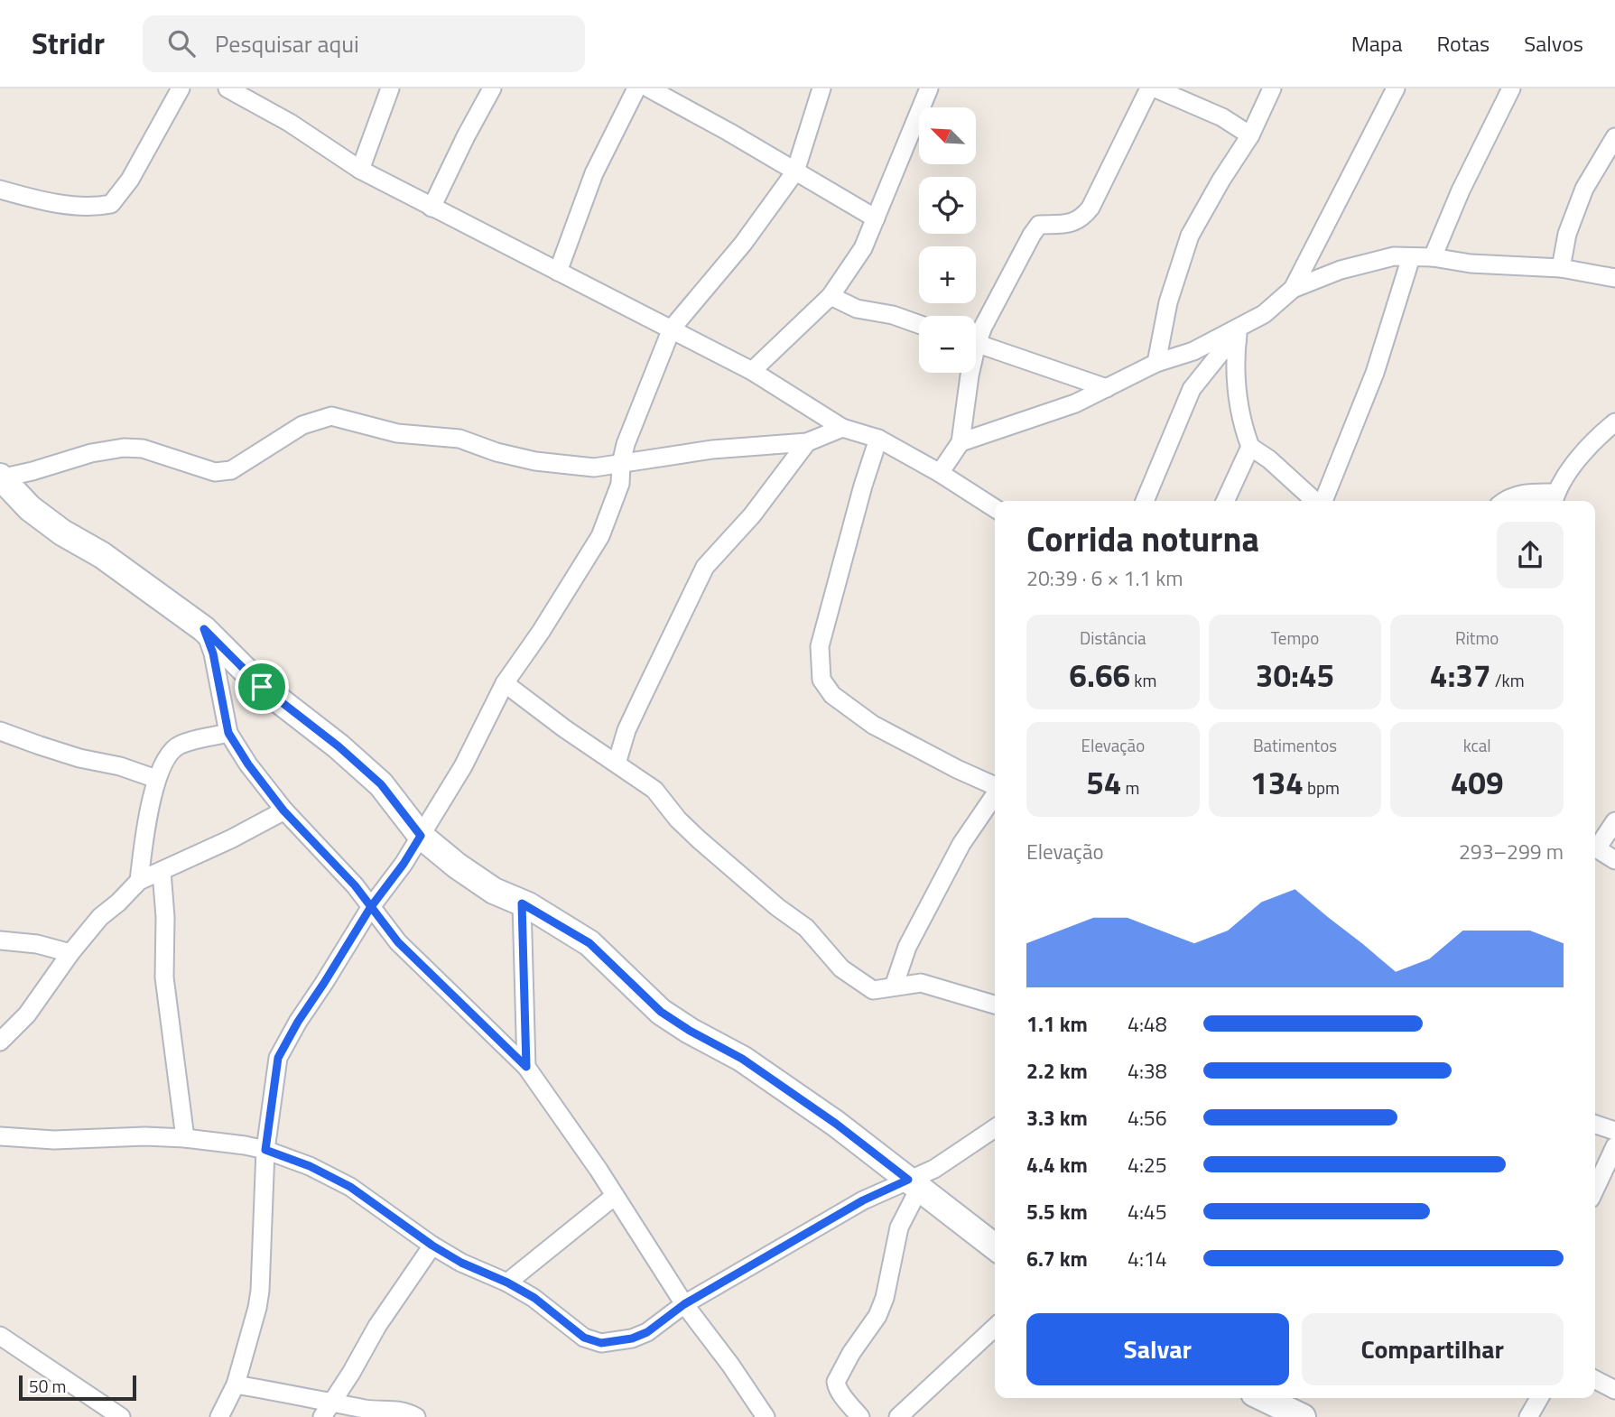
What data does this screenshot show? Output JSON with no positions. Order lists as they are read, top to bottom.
{
  "scale_bar": "50 m",
  "north": "top left",
  "page": {
    "header": "Stridr",
    "search": "Pesquisar aqui",
    "nav": ["Mapa", "Rotas", "Salvos"],
    "map_buttons": ["+", "−"],
    "heading": ["Corrida noturna", "20:39 · 6 × 1.1 km"],
    "stats": [
      ["Distância", "6.66 km"],
      ["Tempo", "30:45"],
      ["Ritmo", "4:37 /km"],
      ["Elevação", "54 m"],
      ["Batimentos", "134 bpm"],
      ["kcal", "409"]
    ],
    "chart": ["Elevação", "293–299 m"],
    "list": [
      {
        "name": "1.1 km",
        "note": "4:48"
      },
      {
        "name": "2.2 km",
        "note": "4:38"
      },
      {
        "name": "3.3 km",
        "note": "4:56"
      },
      {
        "name": "4.4 km",
        "note": "4:25"
      },
      {
        "name": "5.5 km",
        "note": "4:45"
      },
      {
        "name": "6.7 km",
        "note": "4:14"
      }
    ],
    "buttons": ["Salvar", "Compartilhar"],
    "scale": "50 m"
  }
}
